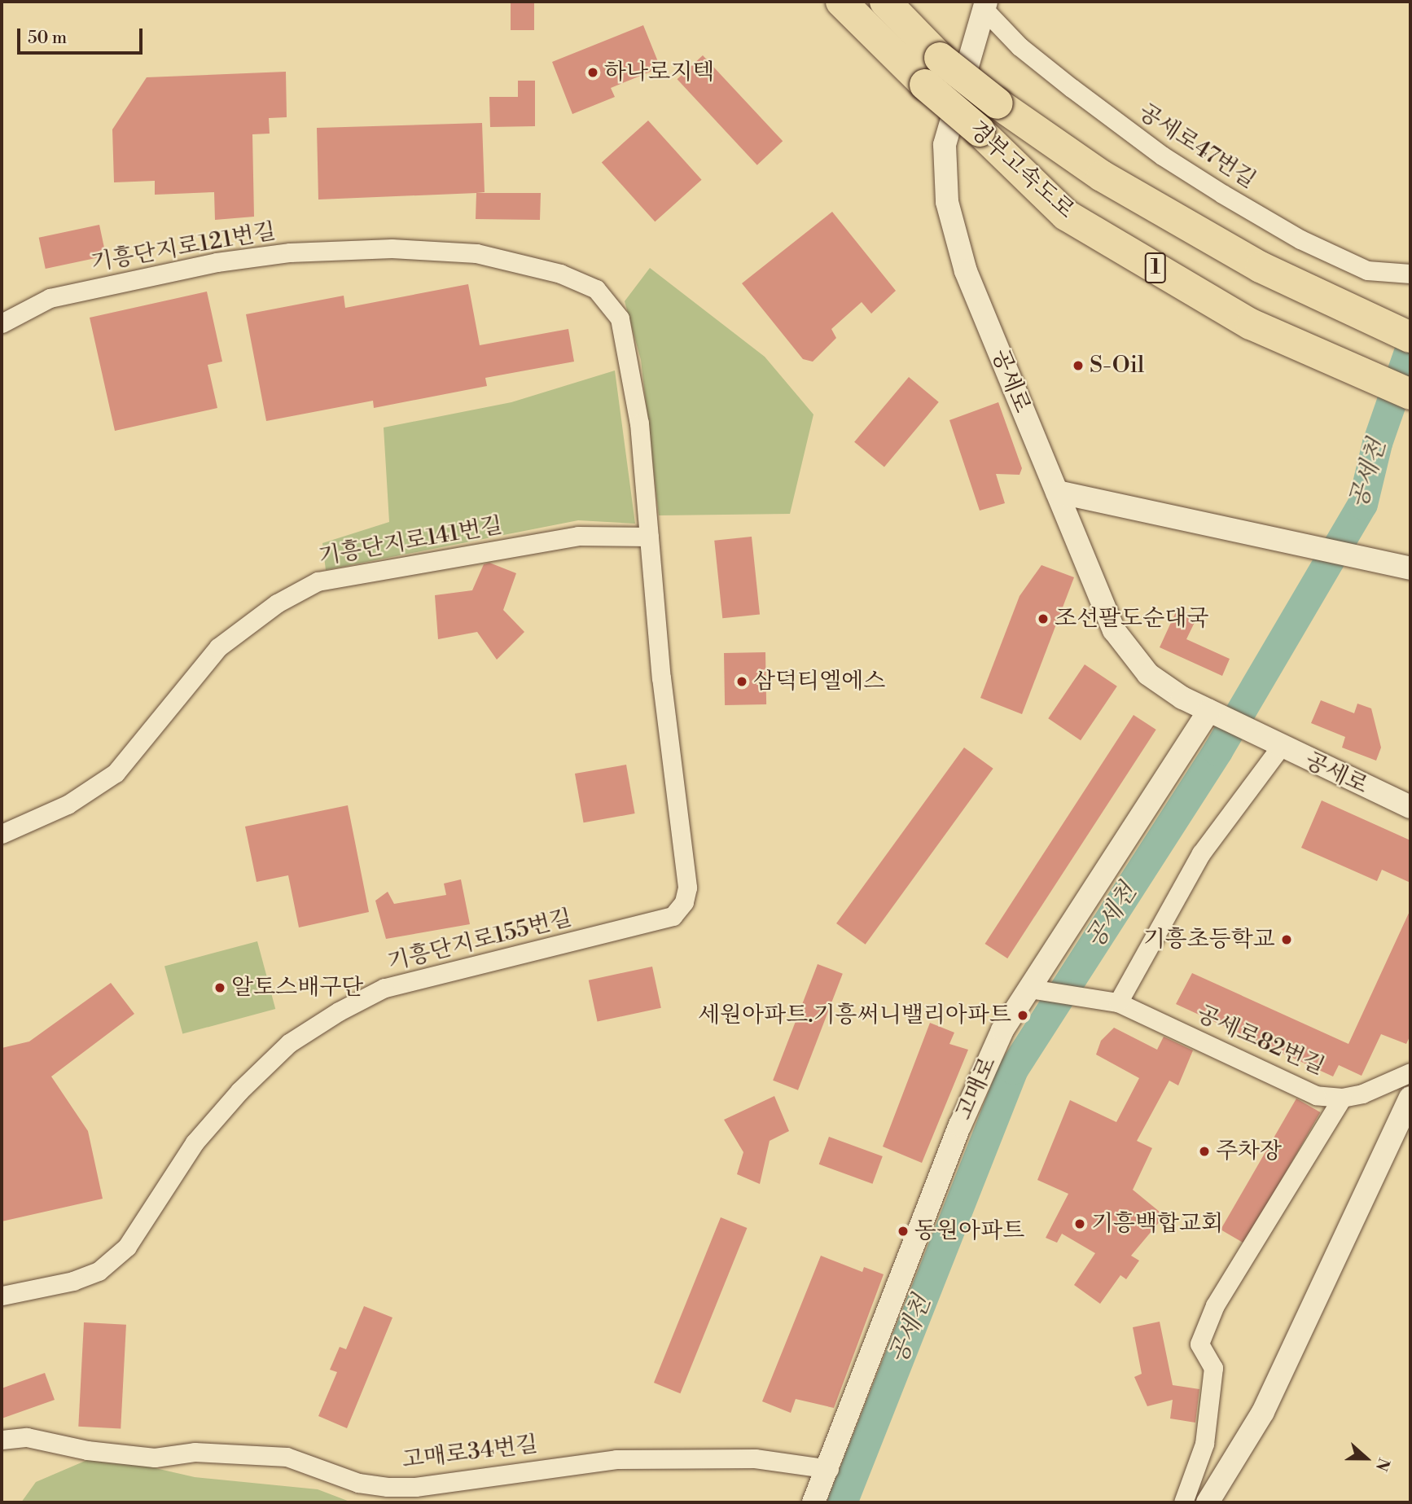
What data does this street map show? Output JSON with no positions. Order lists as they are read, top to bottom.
{
  "streets": {
    "highway": ["경부고속도로", "1"],
    "street": [
      "공세로47번길",
      "기흥단지로121번길",
      "공세로",
      "기흥단지로141번길",
      "기흥단지로155번길",
      "공세로82번길",
      "고매로",
      "고매로34번길"
    ]
  },
  "crossings": [
    ["공세로47번길", "공세로"],
    ["기흥단지로121번길", "기흥단지로141번길"],
    ["기흥단지로121번길", "기흥단지로155번길"],
    ["공세로", "고매로"],
    ["기흥단지로141번길", "기흥단지로155번길"],
    ["공세로82번길", "고매로"],
    ["고매로", "고매로34번길"]
  ],
  "water": ["공세천"],
  "places": [
    "하나로지텍",
    "S-Oil",
    "조선팔도순대국",
    "삼덕티엘에스",
    "기흥초등학교",
    "알토스배구단",
    "세원아파트.기흥써니밸리아파트",
    "주차장",
    "기흥백합교회",
    "동원아파트"
  ],
  "scale_bar": "50 m",
  "north": "right"
}
